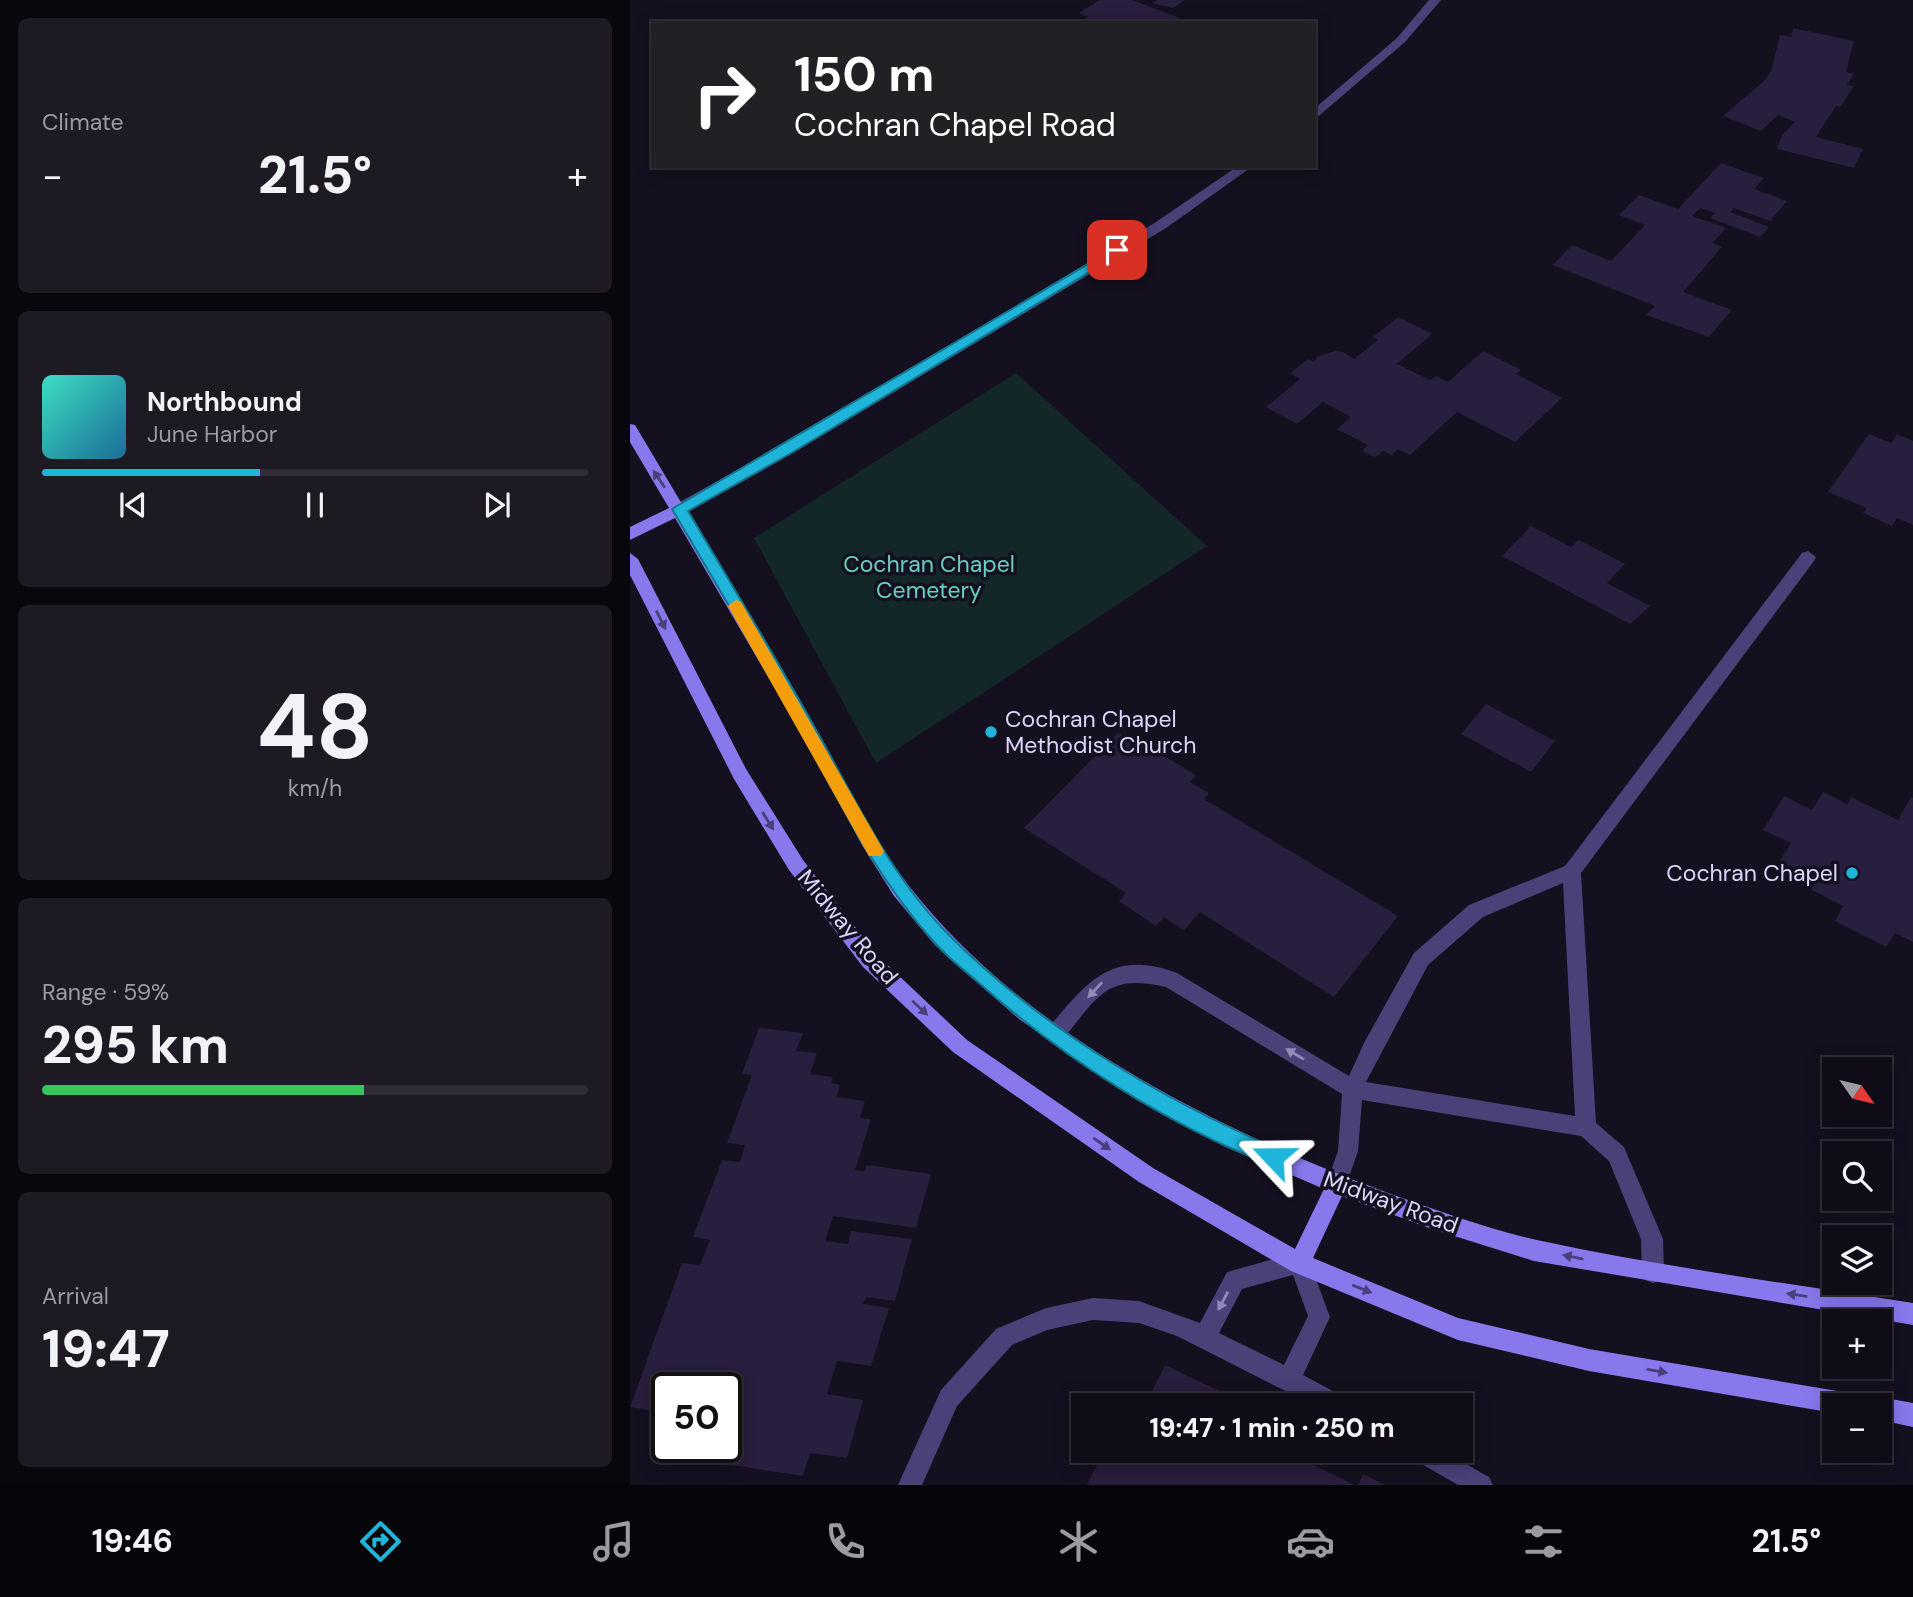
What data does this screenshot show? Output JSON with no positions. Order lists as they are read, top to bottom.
{
  "streets": {
    "main road": ["Midway Road"]
  },
  "parks": ["Cochran Chapel Cemetery"],
  "places": ["Cochran Chapel Methodist Church", "Cochran Chapel"],
  "north": "bottom right",
  "page": {
    "tile": [
      "Climate",
      ["48", "km/h"],
      ["Range · 59%", "295 km"],
      ["Arrival", "19:47"]
    ],
    "turn": ["150 m", "Cochran Chapel Road"],
    "heat": ["−", "21.5°", "+"],
    "song": ["Northbound", "June Harbor"],
    "map_buttons": ["+", "−"],
    "limit": "50",
    "trip": "19:47 · 1 min · 250 m",
    "tabs": ["19:46", "21.5°"]
  }
}
